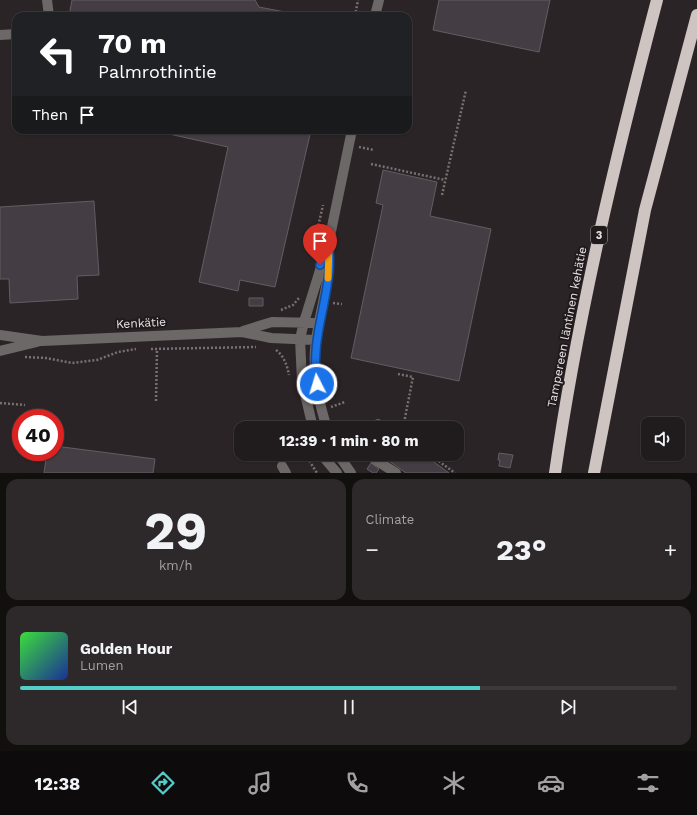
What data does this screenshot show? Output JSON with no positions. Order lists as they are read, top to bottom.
{
  "streets": {
    "highway": ["3", "Tampereen läntinen kehätie"],
    "street": ["Kenkätie"]
  },
  "page": {
    "turn": ["70 m", "Palmrothintie"],
    "then": "Then",
    "limit": "40",
    "trip": "12:39 · 1 min · 80 m",
    "tile": [
      ["29", "km/h"],
      "Climate"
    ],
    "heat": ["−", "23°", "+"],
    "song": ["Golden Hour", "Lumen"],
    "tabs": "12:38"
  }
}
